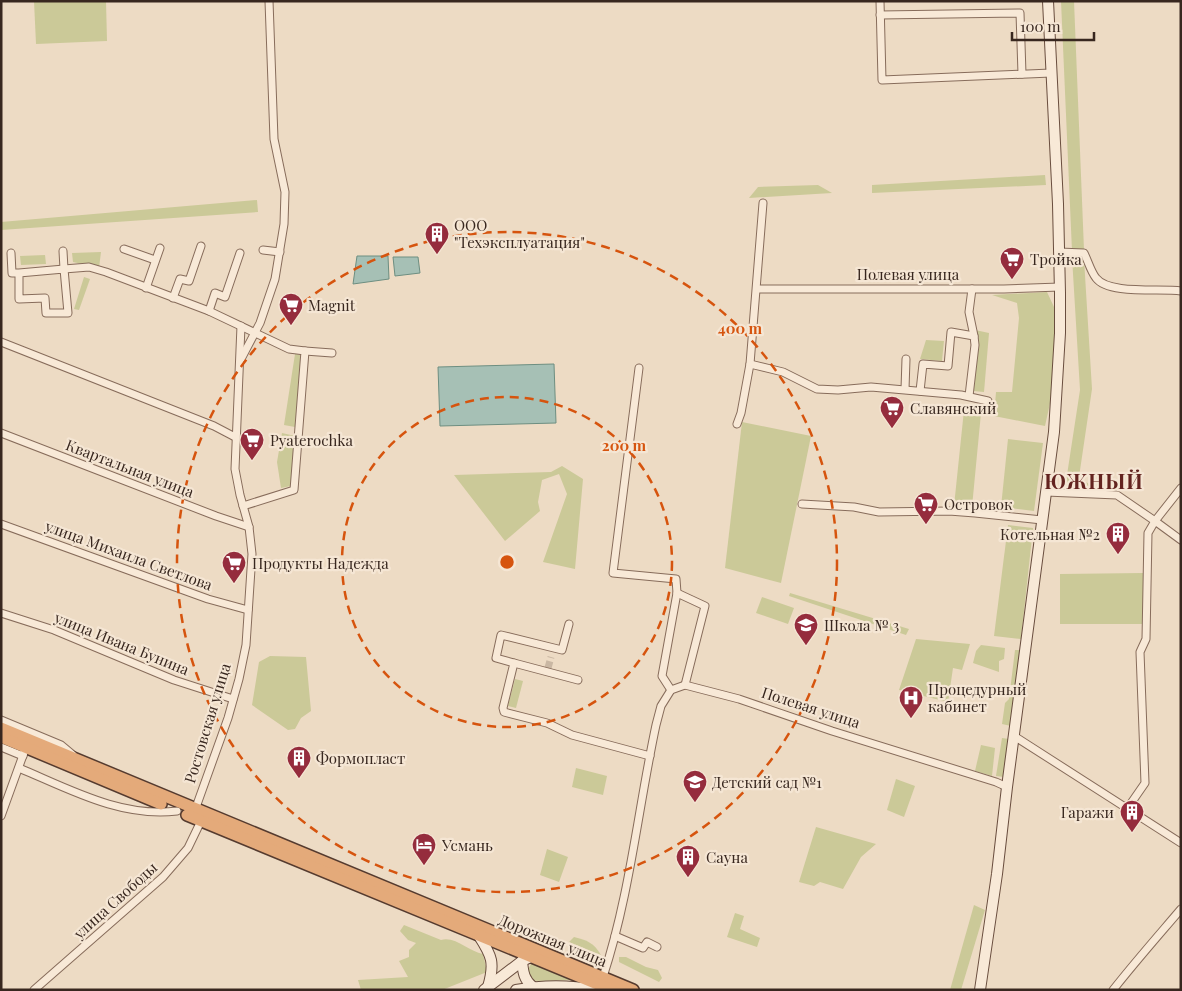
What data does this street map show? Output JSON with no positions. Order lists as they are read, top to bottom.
{
  "streets": {
    "highway": ["Ростовская улица", "Дорожная улица"],
    "street": [
      "Полевая улица",
      "Квартальная улица",
      "улица Михаила Светлова",
      "улица Ивана Бунина",
      "улица Свободы"
    ]
  },
  "crossings": [
    ["Квартальная улица", "Ростовская улица"],
    ["улица Михаила Светлова", "Ростовская улица"],
    ["улица Ивана Бунина", "Ростовская улица"],
    ["Ростовская улица", "Дорожная улица"]
  ],
  "districts": ["ЮЖНЫЙ"],
  "places": {
    "building": [
      "ООО \"Техэксплуатация\"",
      "Котельная №2",
      "Формопласт",
      "Гаражи",
      "Сауна"
    ],
    "supermarket": [
      "Тройка",
      "Magnit",
      "Славянский",
      "Pyaterochka",
      "Островок",
      "Продукты Надежда"
    ],
    "school or university": ["Школа № 3", "Детский сад №1"],
    "hospital": ["Процедурный кабинет"],
    "hotel": ["Усмань"]
  },
  "scale_bar": "100 m",
  "rings": ["400 m", "200 m"]
}
